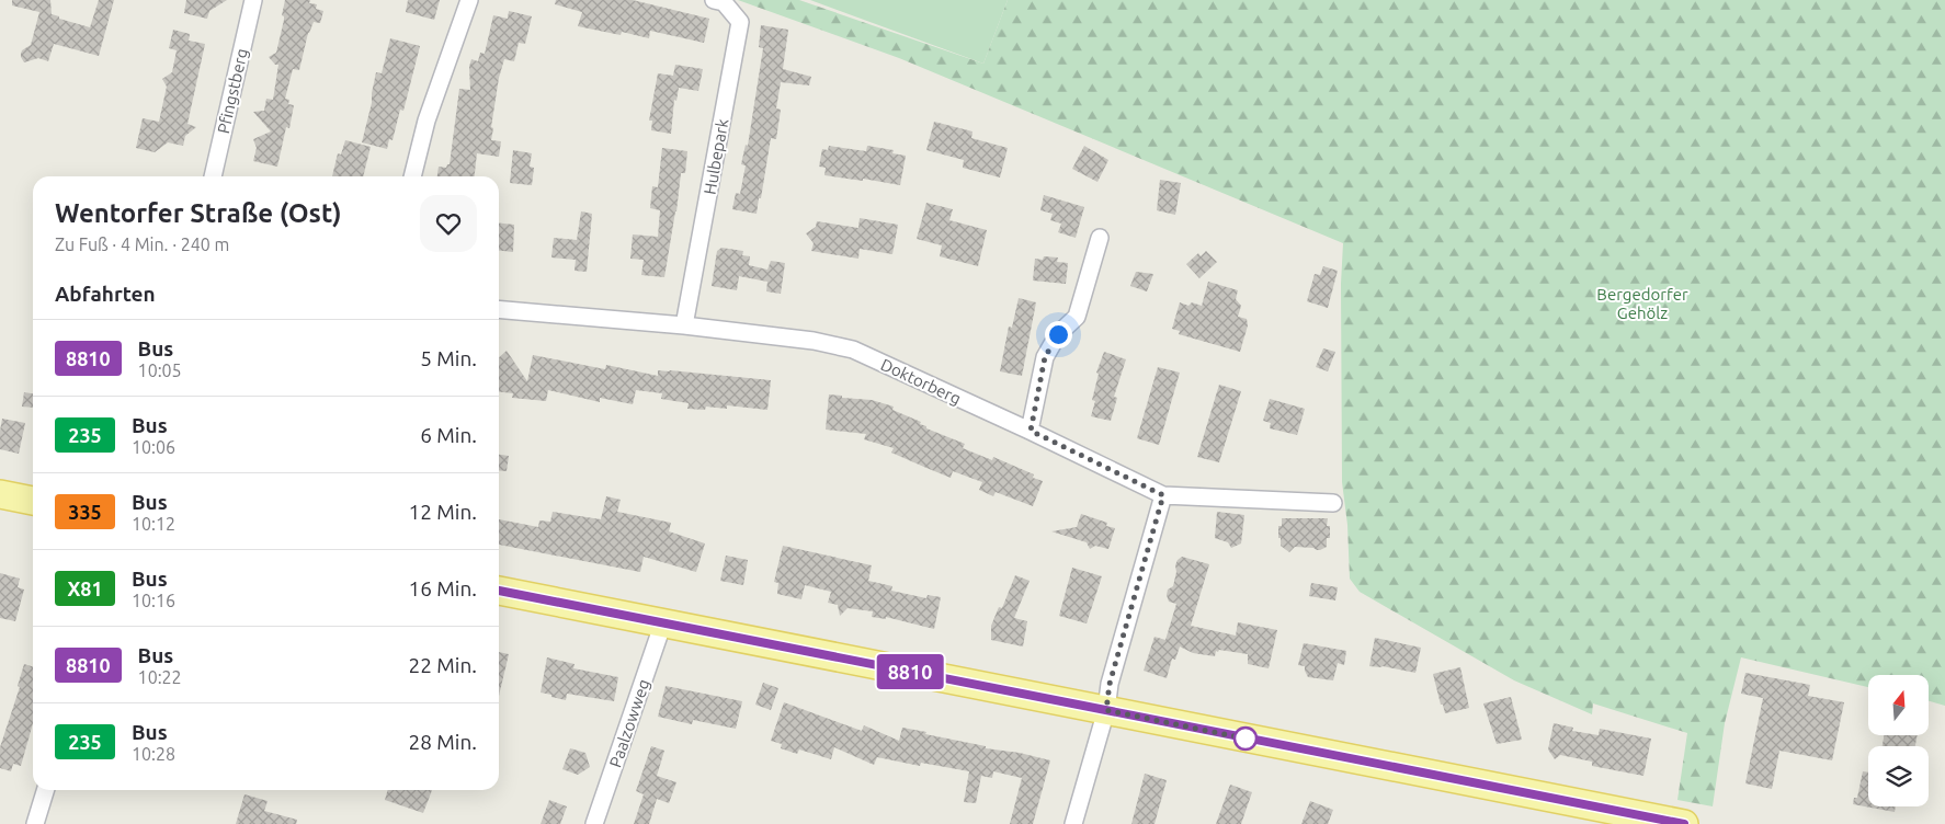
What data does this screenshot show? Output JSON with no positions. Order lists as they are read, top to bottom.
{
  "streets": {
    "street": [
      "Pfingstberg",
      "Hulbepark",
      "Doktorberg",
      "Paalzowweg"
    ]
  },
  "crossings": [
    ["Hulbepark", "Doktorberg"]
  ],
  "parks": ["Bergedorfer Gehölz"],
  "lines": ["bus line 8810"],
  "north": "top",
  "page": {
    "on_map": "8810",
    "heading": [
      ["Wentorfer Straße (Ost)", "Zu Fuß · 4 Min. · 240 m"],
      "Abfahrten"
    ],
    "list": [
      {
        "mark": "8810",
        "name": "Bus",
        "note": "10:05",
        "value": "5 Min."
      },
      {
        "mark": "235",
        "name": "Bus",
        "note": "10:06",
        "value": "6 Min."
      },
      {
        "mark": "335",
        "name": "Bus",
        "note": "10:12",
        "value": "12 Min."
      },
      {
        "mark": "X81",
        "name": "Bus",
        "note": "10:16",
        "value": "16 Min."
      },
      {
        "mark": "8810",
        "name": "Bus",
        "note": "10:22",
        "value": "22 Min."
      },
      {
        "mark": "235",
        "name": "Bus",
        "note": "10:28",
        "value": "28 Min."
      }
    ]
  }
}
